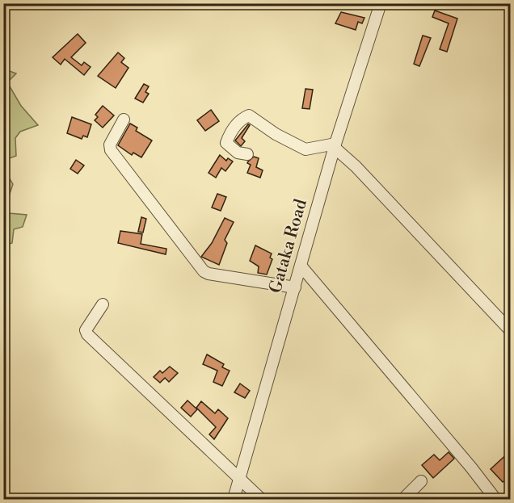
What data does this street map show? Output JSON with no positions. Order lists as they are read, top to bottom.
{
  "streets": {
    "street": ["Gataka Road"]
  }
}
